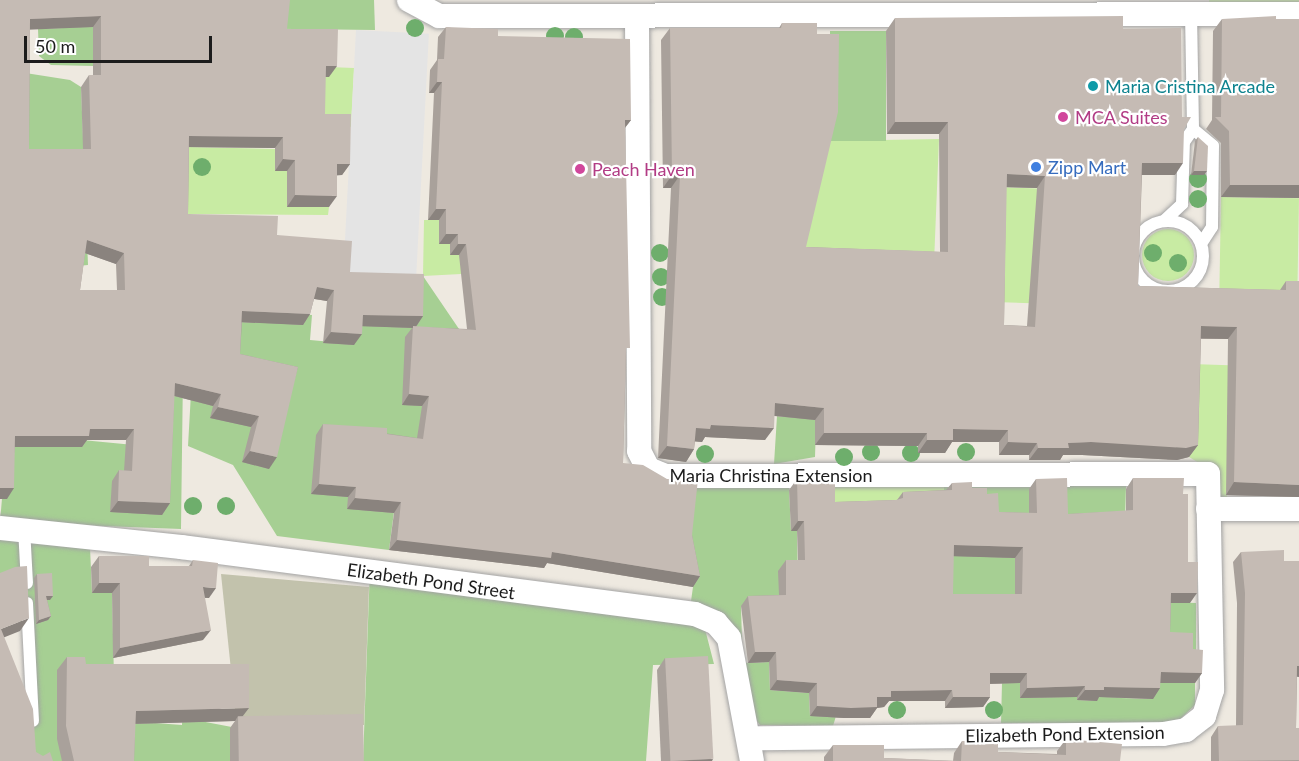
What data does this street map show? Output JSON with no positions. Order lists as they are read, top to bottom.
{
  "streets": {
    "street": ["Maria Christina Extension", "Elizabeth Pond Street", "Elizabeth Pond Extension"]
  },
  "crossings": [
    ["Maria Christina Extension", "Elizabeth Pond Extension"],
    ["Elizabeth Pond Street", "Elizabeth Pond Extension"]
  ],
  "places": [
    "Maria Cristina Arcade",
    "MCA Suites",
    "Zipp Mart",
    "Peach Haven"
  ],
  "scale_bar": "50 m"
}
